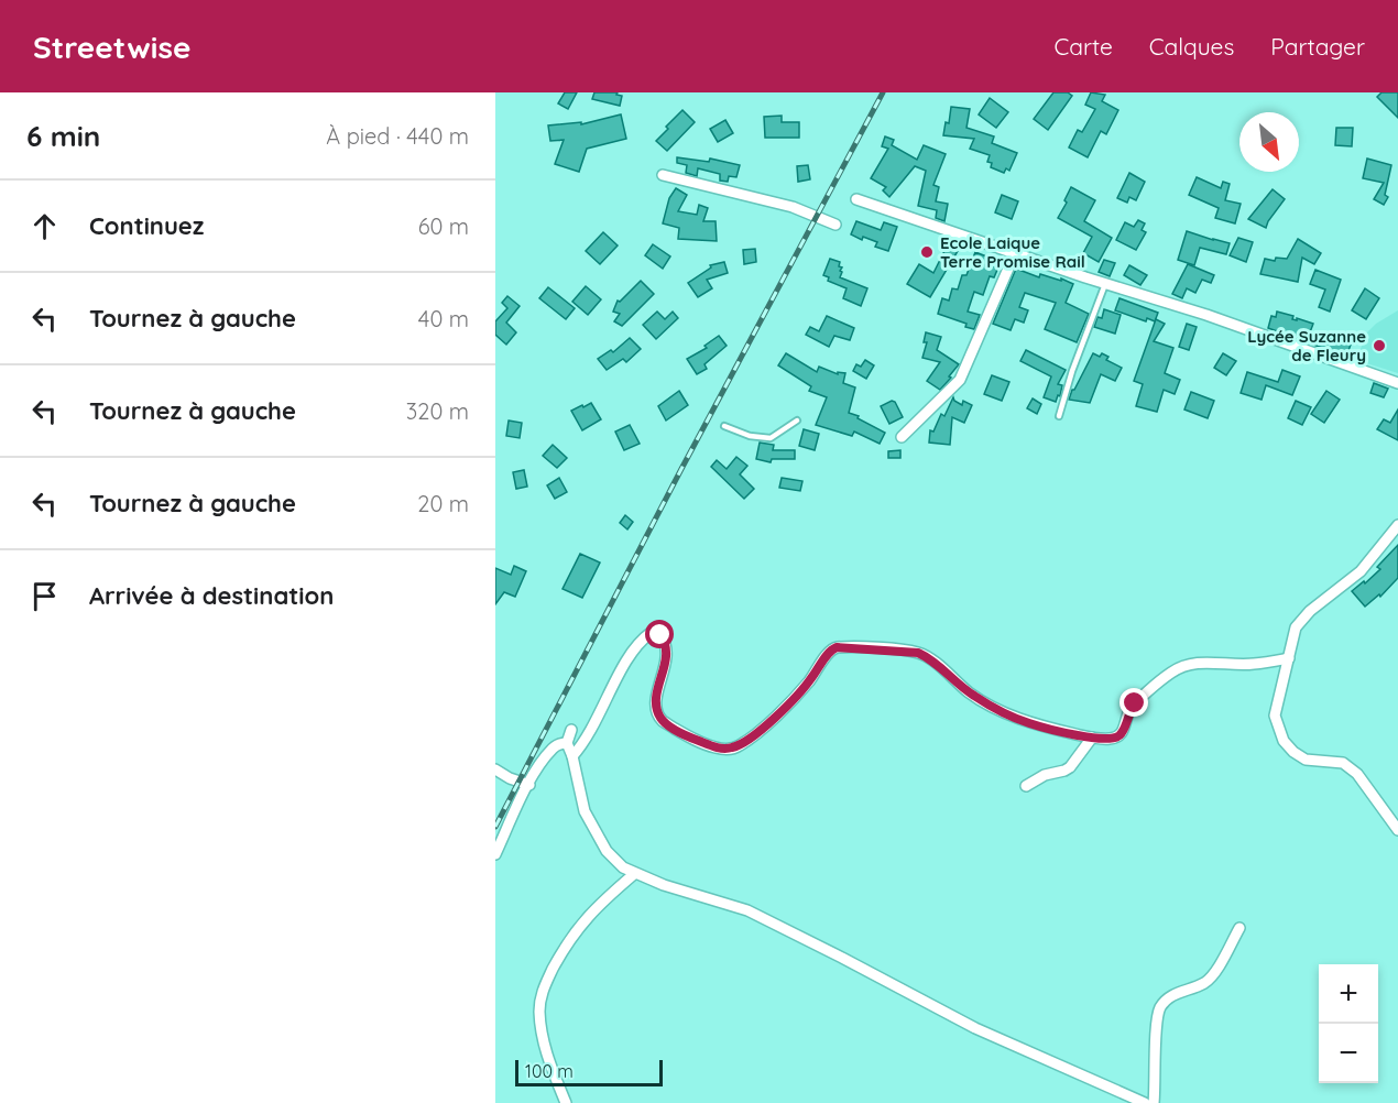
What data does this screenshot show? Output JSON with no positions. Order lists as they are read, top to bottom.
{
  "places": ["Ecole Laique Terre Promise Rail", "Lycée Suzanne de Fleury"],
  "scale_bar": "100 m",
  "north": "bottom right",
  "page": {
    "header": "Streetwise",
    "nav": ["Carte", "Calques", "Partager"],
    "heading": ["6 min", "À pied · 440 m"],
    "list": [
      ["Continuez", "60 m"],
      ["Tournez à gauche", "40 m"],
      ["Tournez à gauche", "320 m"],
      ["Tournez à gauche", "20 m"],
      "Arrivée à destination"
    ],
    "map_buttons": ["+", "−"],
    "scale": "100 m"
  }
}
